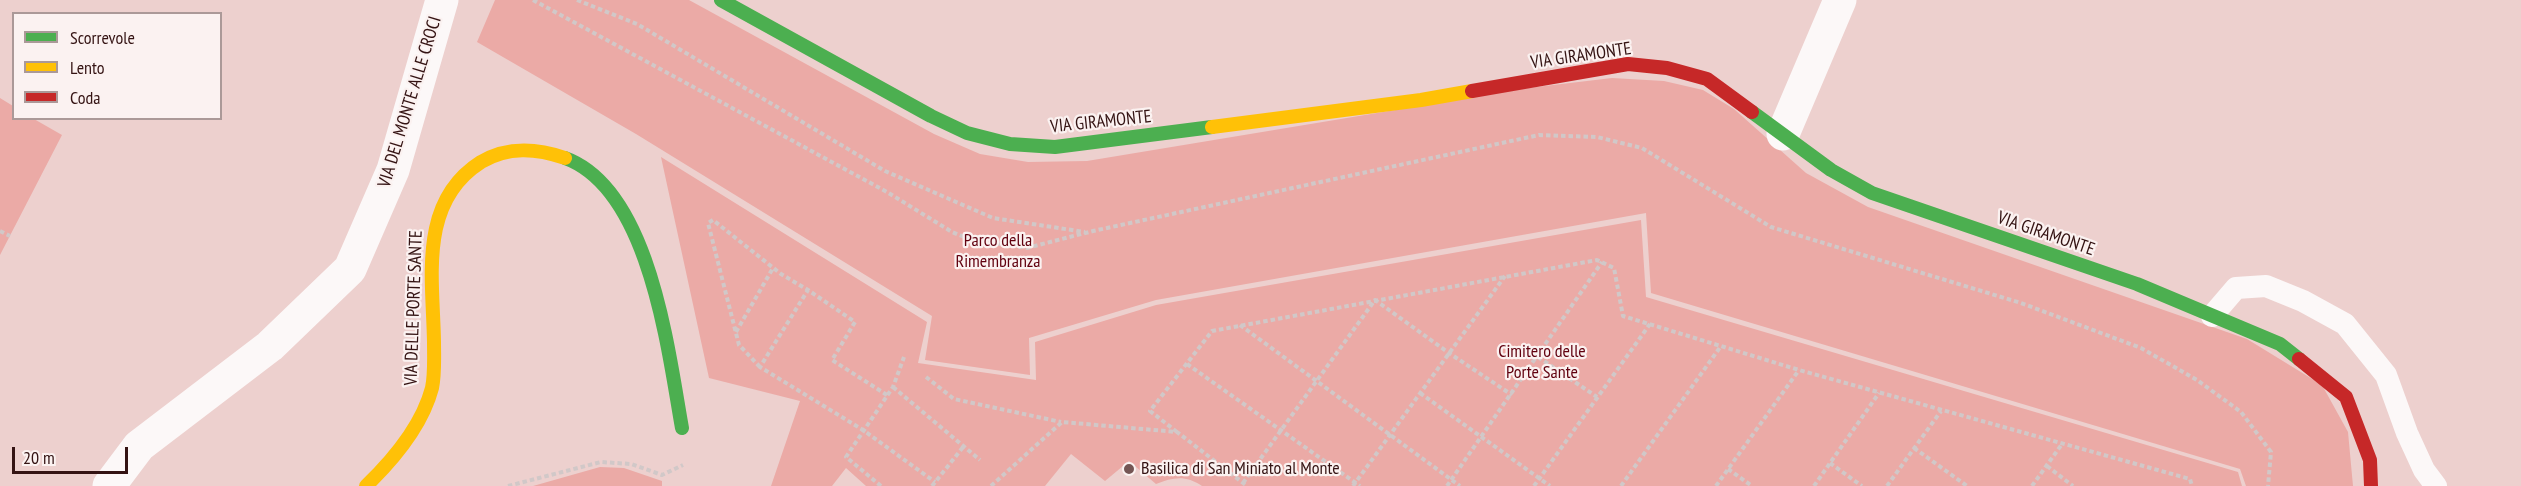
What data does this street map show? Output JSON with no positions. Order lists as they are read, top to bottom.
{
  "streets": {
    "street": ["VIA GIRAMONTE", "VIA DEL MONTE ALLE CROCI", "VIA DELLE PORTE SANTE"]
  },
  "parks": ["Parco della Rimembranza", "Cimitero delle Porte Sante"],
  "places": ["Basilica di San Miniato al Monte"],
  "legend": ["Scorrevole", "Lento", "Coda"],
  "scale_bar": "20 m"
}
